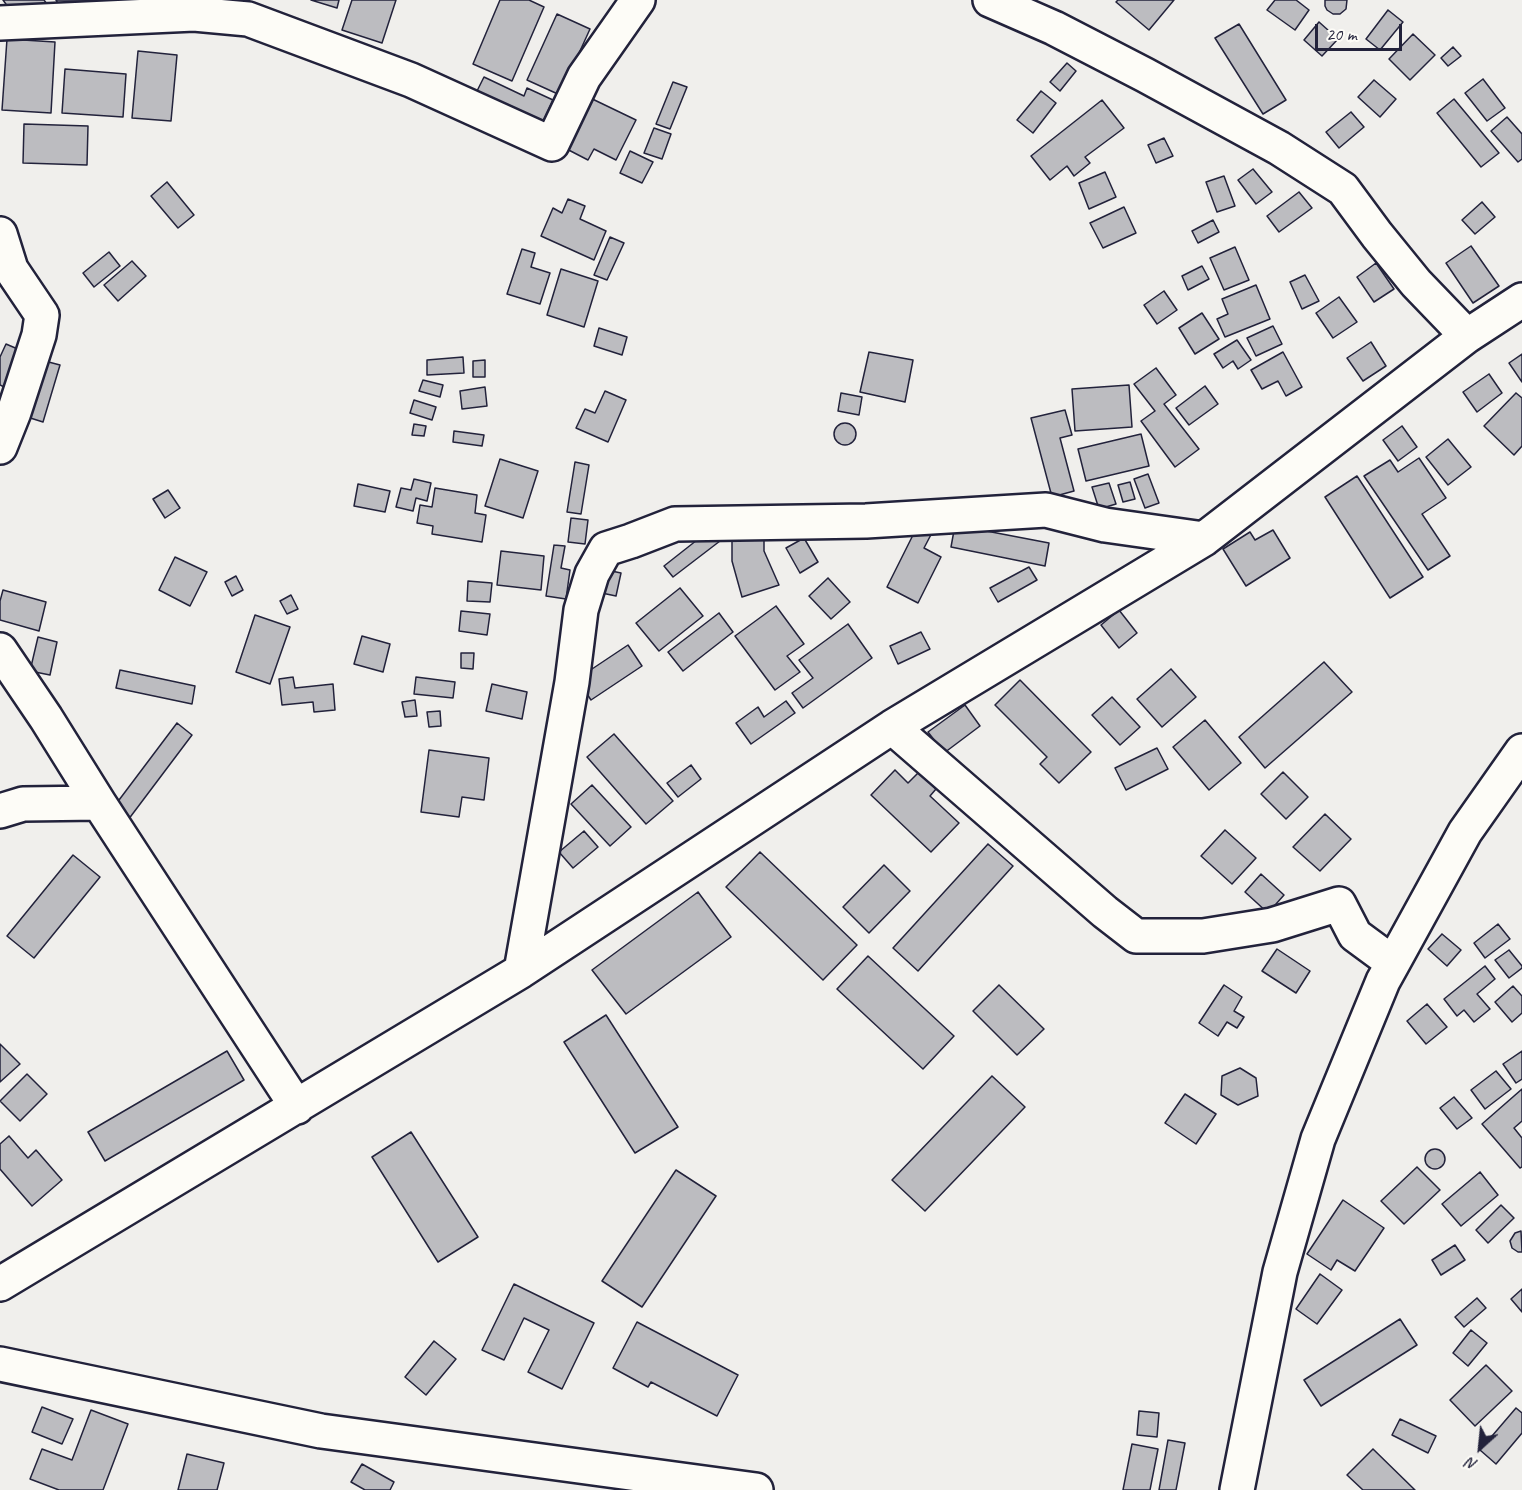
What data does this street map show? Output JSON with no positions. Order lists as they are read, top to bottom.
{
  "scale_bar": "20 m",
  "north": "bottom left"
}
